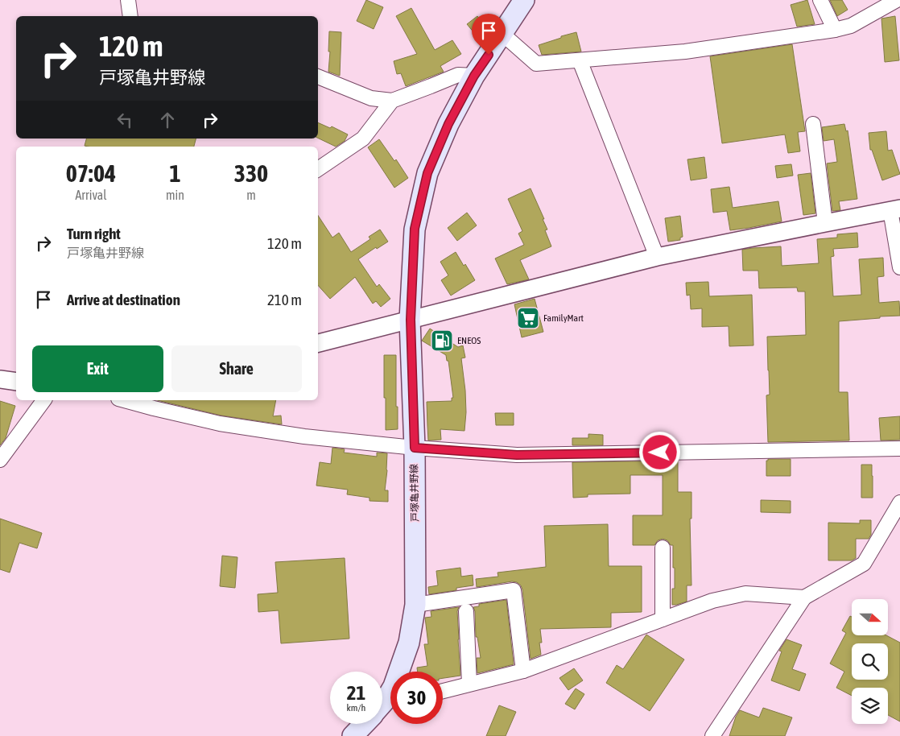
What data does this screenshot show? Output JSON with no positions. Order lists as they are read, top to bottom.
{
  "streets": {
    "main road": ["戸塚亀井野線"]
  },
  "places": {
    "supermarket": ["FamilyMart"],
    "fuel station": ["ENEOS"]
  },
  "north": "right",
  "page": {
    "turn": ["120 m", "戸塚亀井野線"],
    "eta": [
      "07:04",
      "Arrival",
      "1",
      "min",
      "330",
      "m"
    ],
    "list": [
      {
        "name": "Turn right",
        "note": "戸塚亀井野線",
        "value": "120 m"
      },
      {
        "name": "Arrive at destination",
        "value": "210 m"
      }
    ],
    "buttons": ["Exit", "Share"],
    "speed": "21 km/h",
    "limit": "30"
  }
}
